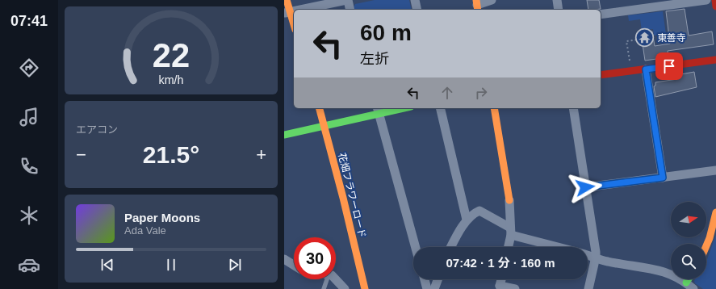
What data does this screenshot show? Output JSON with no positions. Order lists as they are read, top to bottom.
{
  "streets": {
    "street": ["花畑フラワーロード"]
  },
  "places": {
    "temple": ["東善寺"]
  },
  "north": "right",
  "page": {
    "tabs": "07:41",
    "turn": ["60 m", "左折"],
    "tile": "エアコン",
    "heat": ["−", "21.5°", "+"],
    "song": ["Paper Moons", "Ada Vale"],
    "limit": "30",
    "trip": "07:42 · 1 分 · 160 m",
    "gauge": ["22", "km/h"]
  }
}
